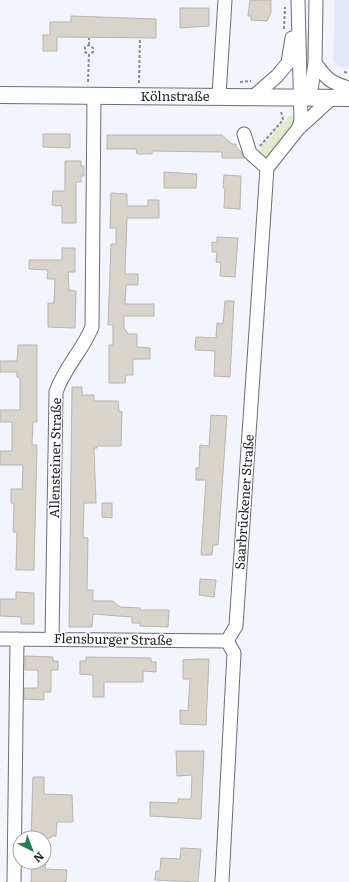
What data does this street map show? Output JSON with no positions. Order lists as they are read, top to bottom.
{
  "streets": {
    "main road": ["Kölnstraße"],
    "street": ["Allensteiner Straße", "Saarbrückener Straße", "Flensburger Straße"]
  },
  "crossings": [
    ["Kölnstraße", "Allensteiner Straße"],
    ["Allensteiner Straße", "Flensburger Straße"],
    ["Saarbrückener Straße", "Flensburger Straße"]
  ],
  "north": "bottom right"
}
